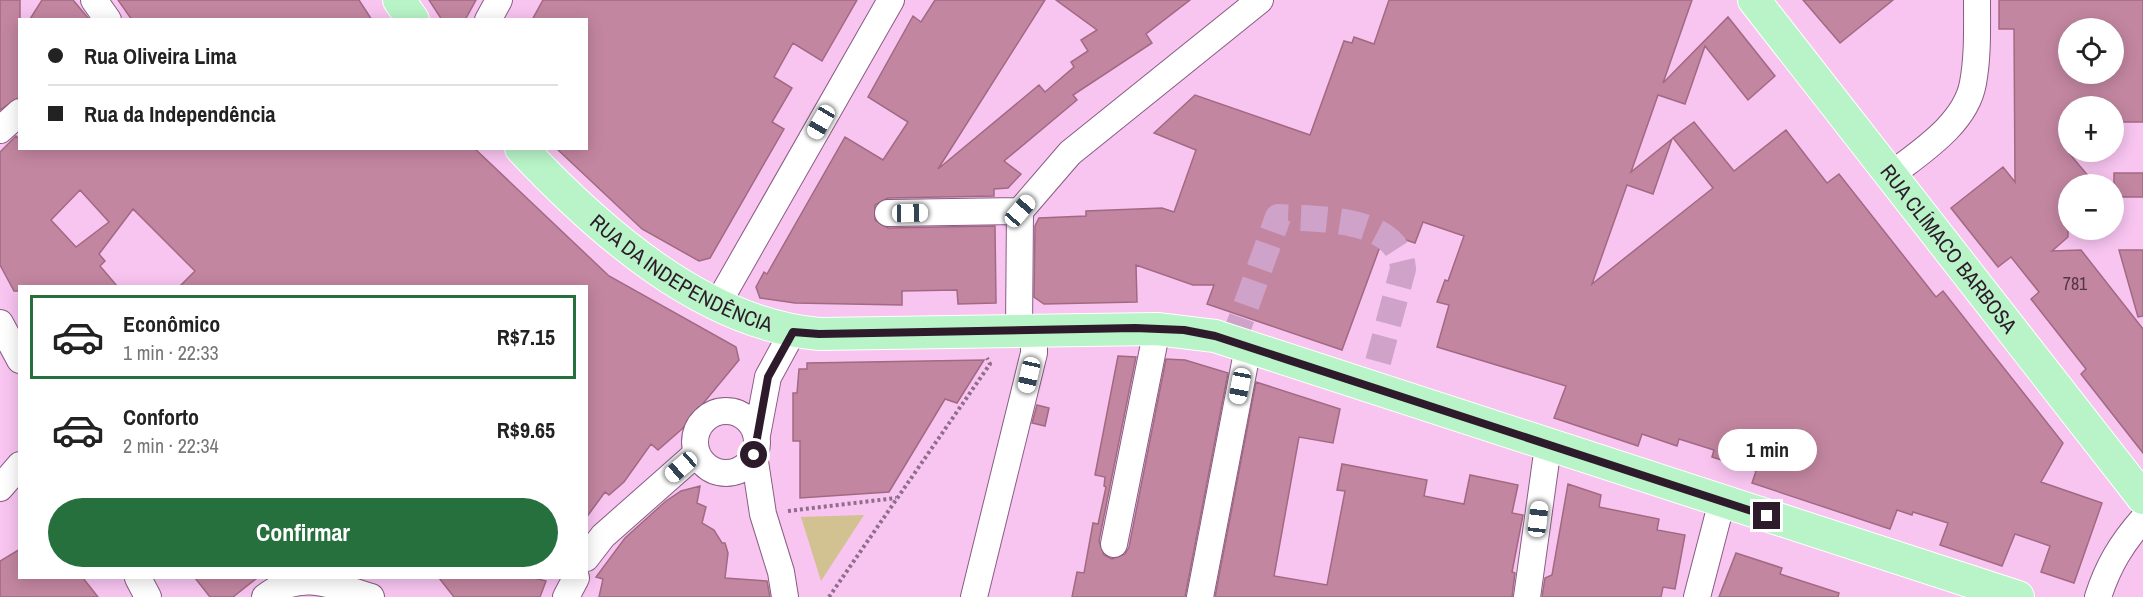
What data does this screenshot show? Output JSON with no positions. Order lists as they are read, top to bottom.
{
  "streets": {
    "main road": ["RUA CLÍMACO BARBOSA", "RUA DA INDEPENDÊNCIA"]
  },
  "house_numbers": ["781"],
  "page": {
    "map_buttons": ["+", "−"],
    "banner": ["Rua Oliveira Lima", "Rua da Independência"],
    "list": [
      {
        "name": "Econômico",
        "note": "1 min · 22:33",
        "value": "R$7.15"
      },
      {
        "name": "Conforto",
        "note": "2 min · 22:34",
        "value": "R$9.65"
      }
    ],
    "bubble": "1 min",
    "buttons": "Confirmar"
  }
}
